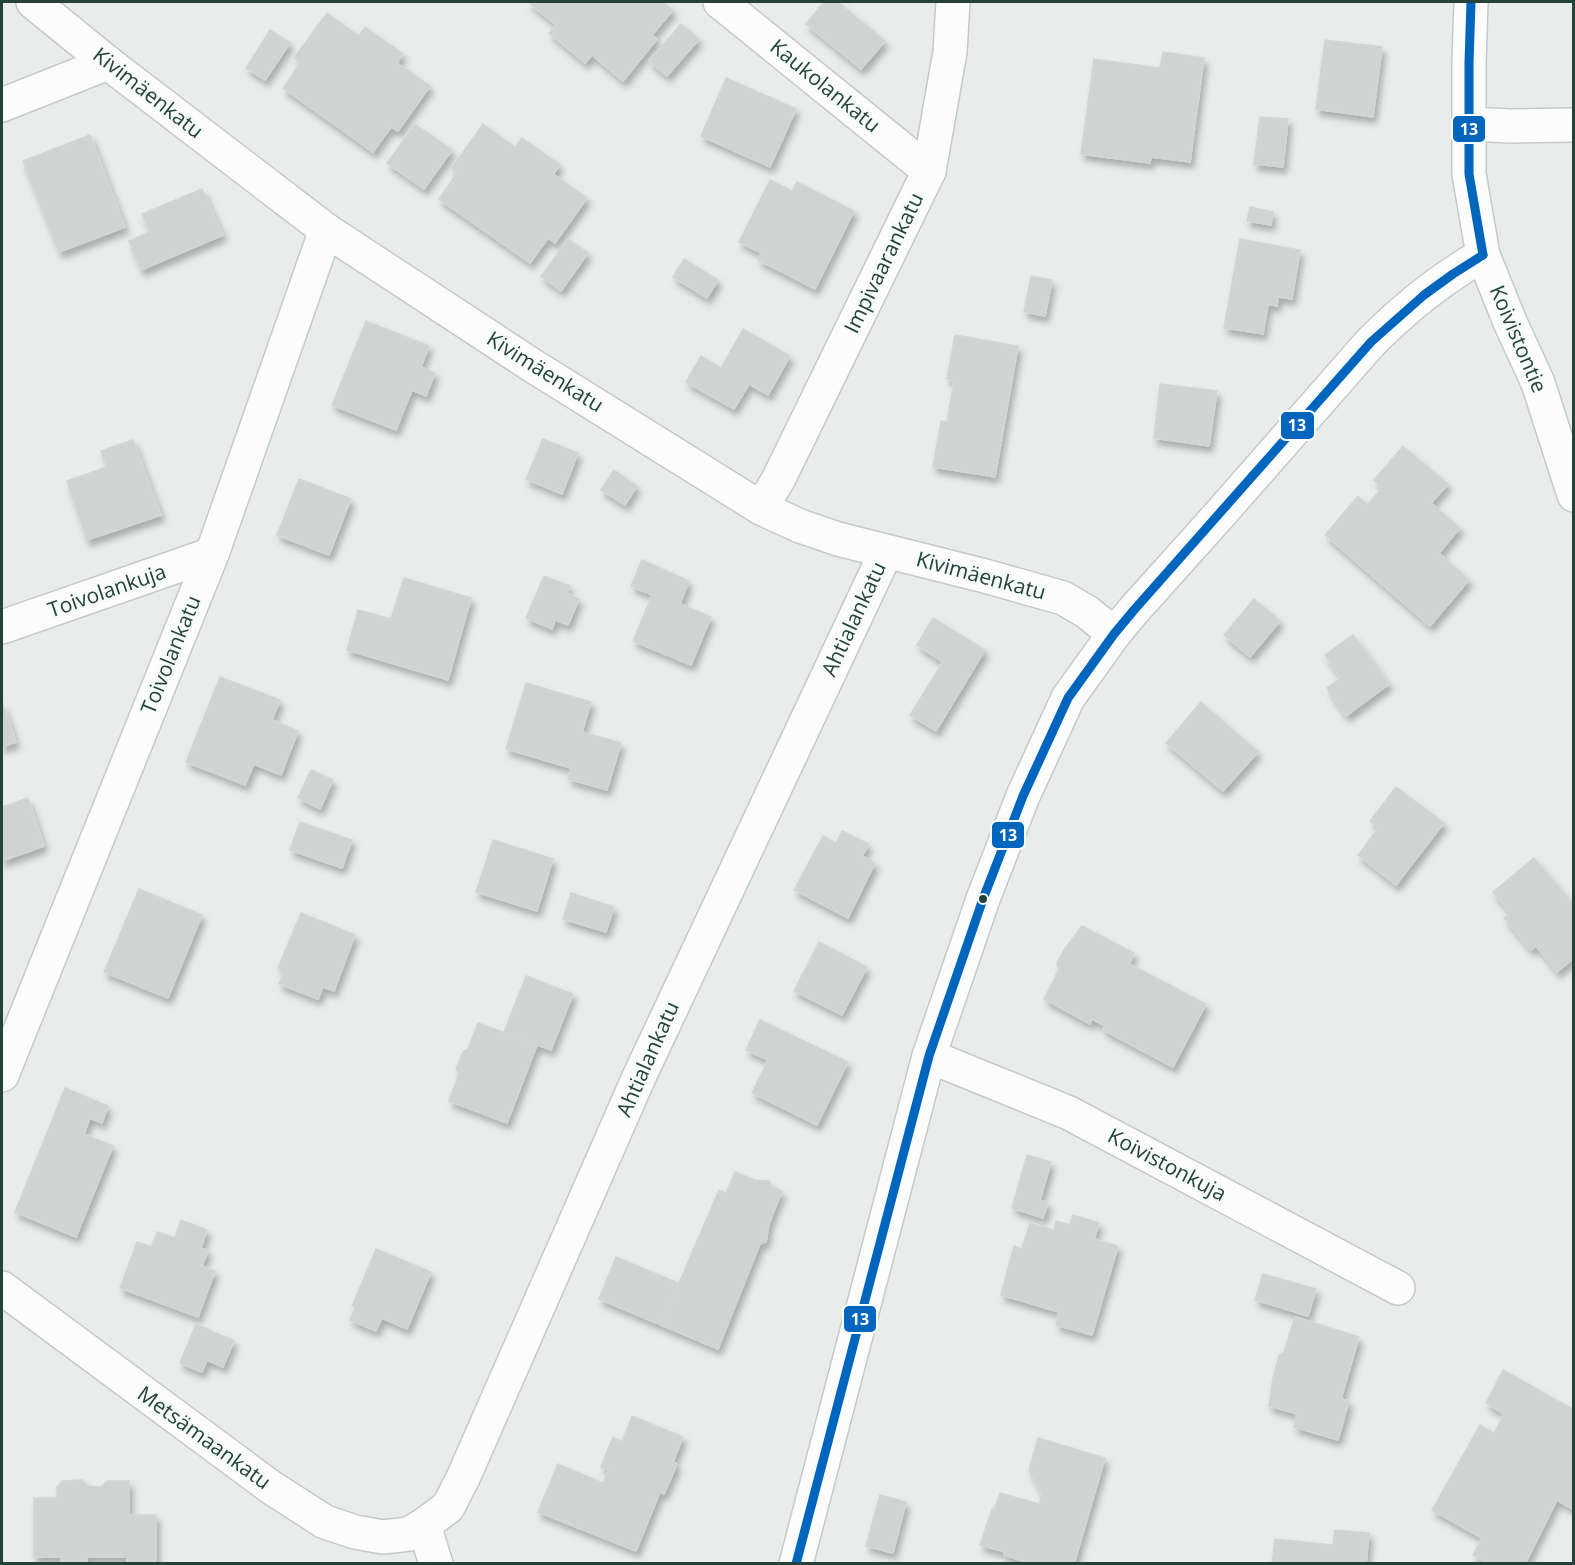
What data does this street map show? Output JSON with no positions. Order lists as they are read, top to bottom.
{
  "streets": {
    "street": [
      "Kaukolankatu",
      "Kivimäenkatu",
      "Impivaarankatu",
      "Koivistontie",
      "Toivolankuja",
      "Ahtialankatu",
      "Toivolankatu",
      "Koivistonkuja",
      "Metsämaankatu"
    ]
  },
  "crossings": [
    ["Kaukolankatu", "Impivaarankatu"],
    ["Kivimäenkatu", "Impivaarankatu"],
    ["Kivimäenkatu", "Ahtialankatu"],
    ["Kivimäenkatu", "Toivolankatu"],
    ["Toivolankuja", "Toivolankatu"],
    ["Ahtialankatu", "Metsämaankatu"]
  ],
  "lines": ["transit line 13"]
}
